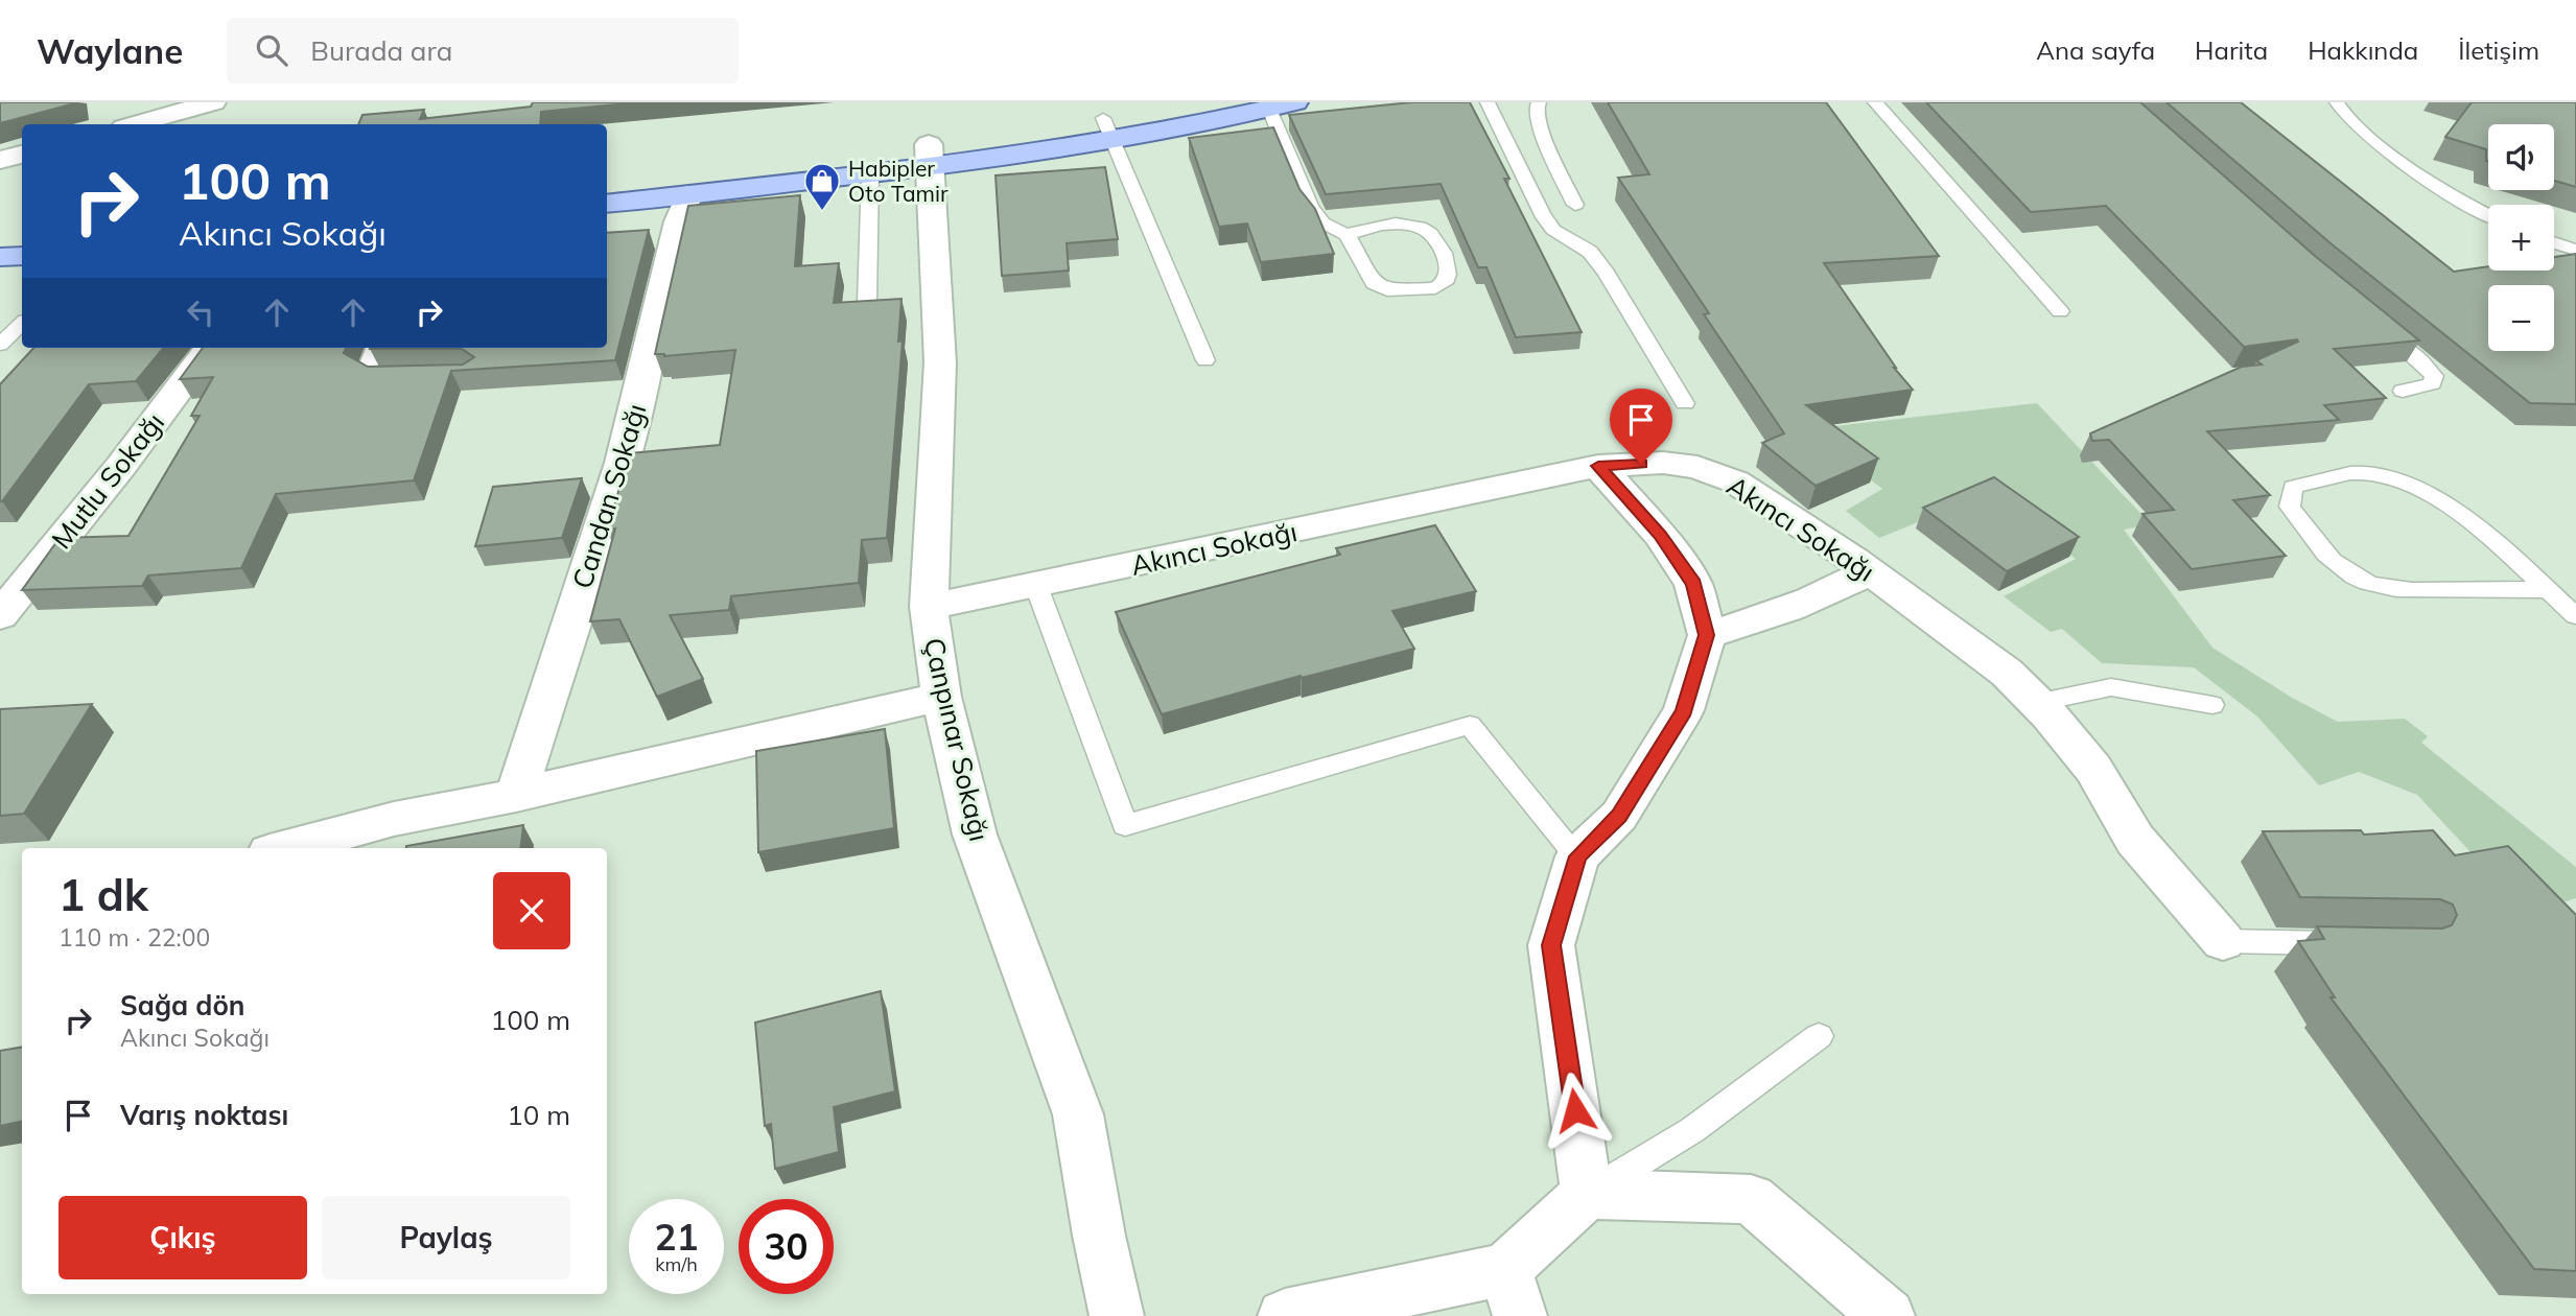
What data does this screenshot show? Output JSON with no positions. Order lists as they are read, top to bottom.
{
  "streets": {
    "street": [
      "Mutlu Sokağı",
      "Candan Sokağı",
      "Akıncı Sokağı",
      "Çanpınar Sokağı"
    ]
  },
  "crossings": [
    ["Akıncı Sokağı", "Çanpınar Sokağı"]
  ],
  "places": {
    "shop": ["Habipler Oto Tamir"]
  },
  "page": {
    "header": "Waylane",
    "search": "Burada ara",
    "nav": [
      "Ana sayfa",
      "Harita",
      "Hakkında",
      "İletişim"
    ],
    "map_buttons": ["+", "−"],
    "turn": ["100 m", "Akıncı Sokağı"],
    "heading": ["1 dk", "110 m · 22:00"],
    "list": [
      {
        "name": "Sağa dön",
        "note": "Akıncı Sokağı",
        "value": "100 m"
      },
      {
        "name": "Varış noktası",
        "value": "10 m"
      }
    ],
    "buttons": ["Çıkış", "Paylaş"],
    "speed": "21 km/h",
    "limit": "30"
  }
}
